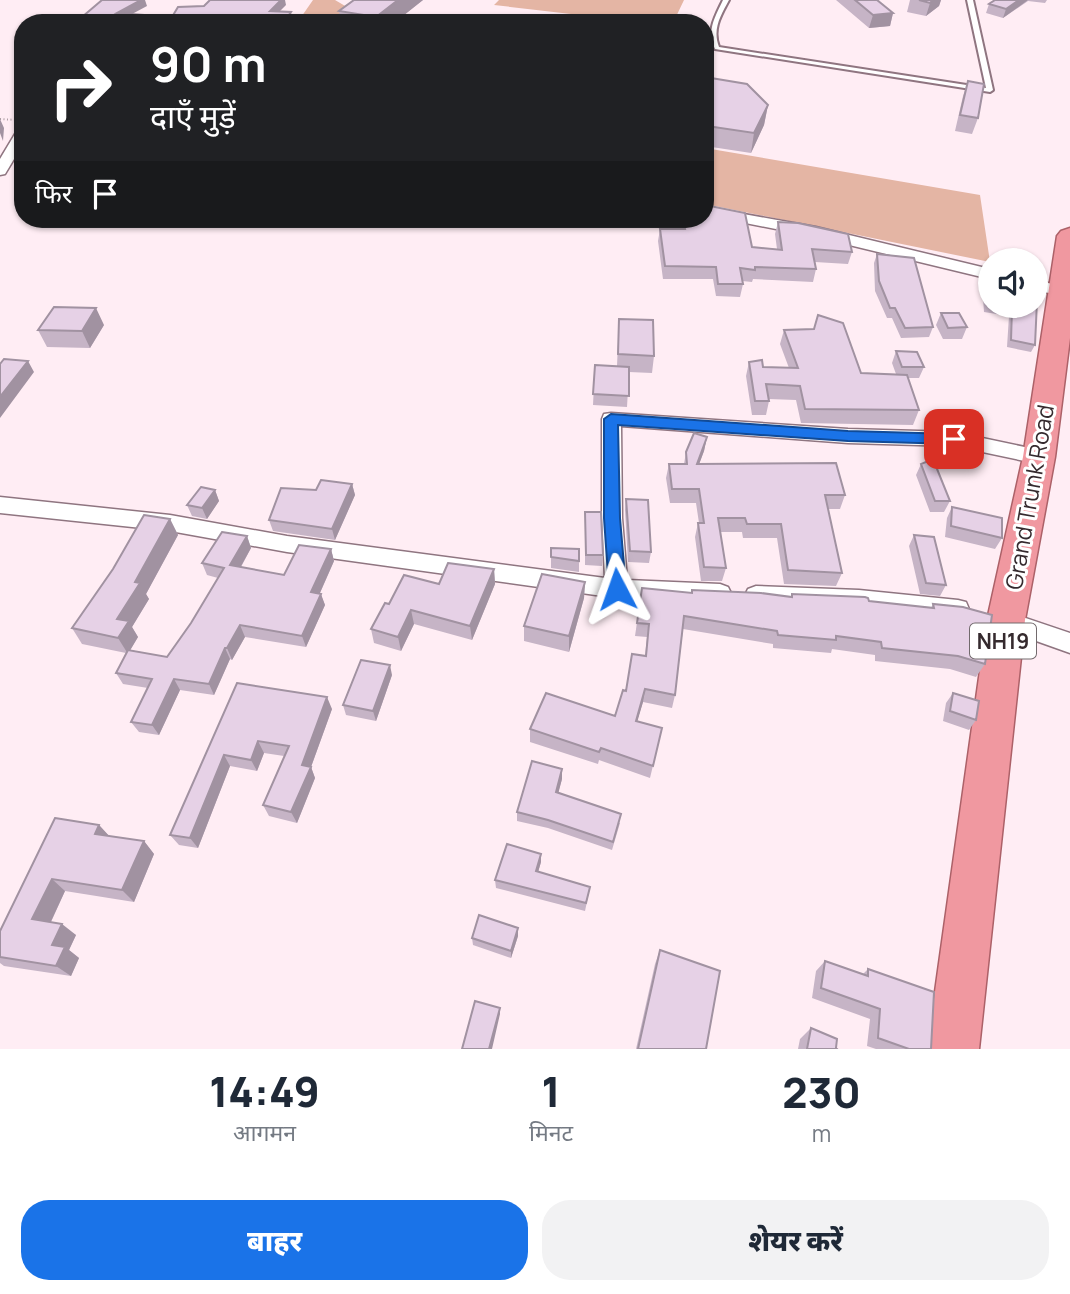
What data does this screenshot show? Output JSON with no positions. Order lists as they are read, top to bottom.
{
  "streets": {
    "highway": ["Grand Trunk Road", "NH19"]
  },
  "page": {
    "turn": ["90 m", "दाएँ मुड़ें"],
    "then": "फिर",
    "eta": [
      "14:49",
      "आगमन",
      "1",
      "मिनट",
      "230",
      "m"
    ],
    "buttons": ["बाहर", "शेयर करें"]
  }
}
